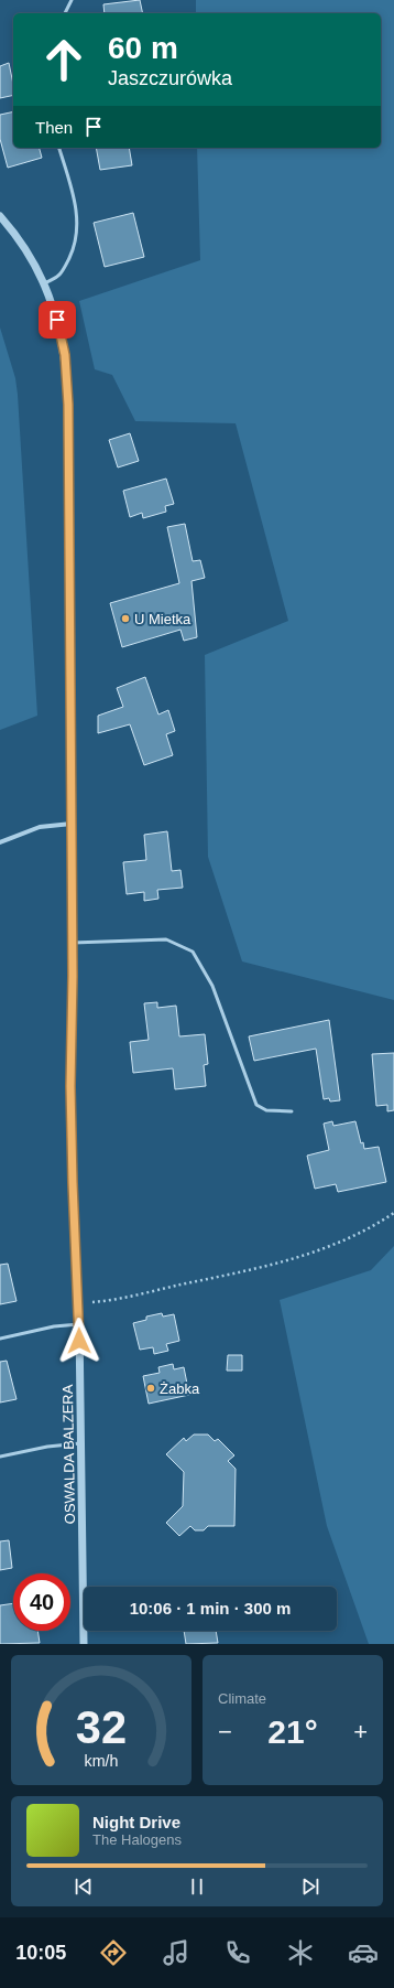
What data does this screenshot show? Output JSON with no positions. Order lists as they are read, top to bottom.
{
  "streets": {
    "street": ["OSWALDA BALZERA"]
  },
  "places": ["U Mietka", "Żabka"],
  "page": {
    "turn": ["60 m", "Jaszczurówka"],
    "then": "Then",
    "limit": "40",
    "trip": "10:06 · 1 min · 300 m",
    "tile": "Climate",
    "heat": ["−", "21°", "+"],
    "song": ["Night Drive", "The Halogens"],
    "tabs": "10:05",
    "gauge": ["32", "km/h"]
  }
}
